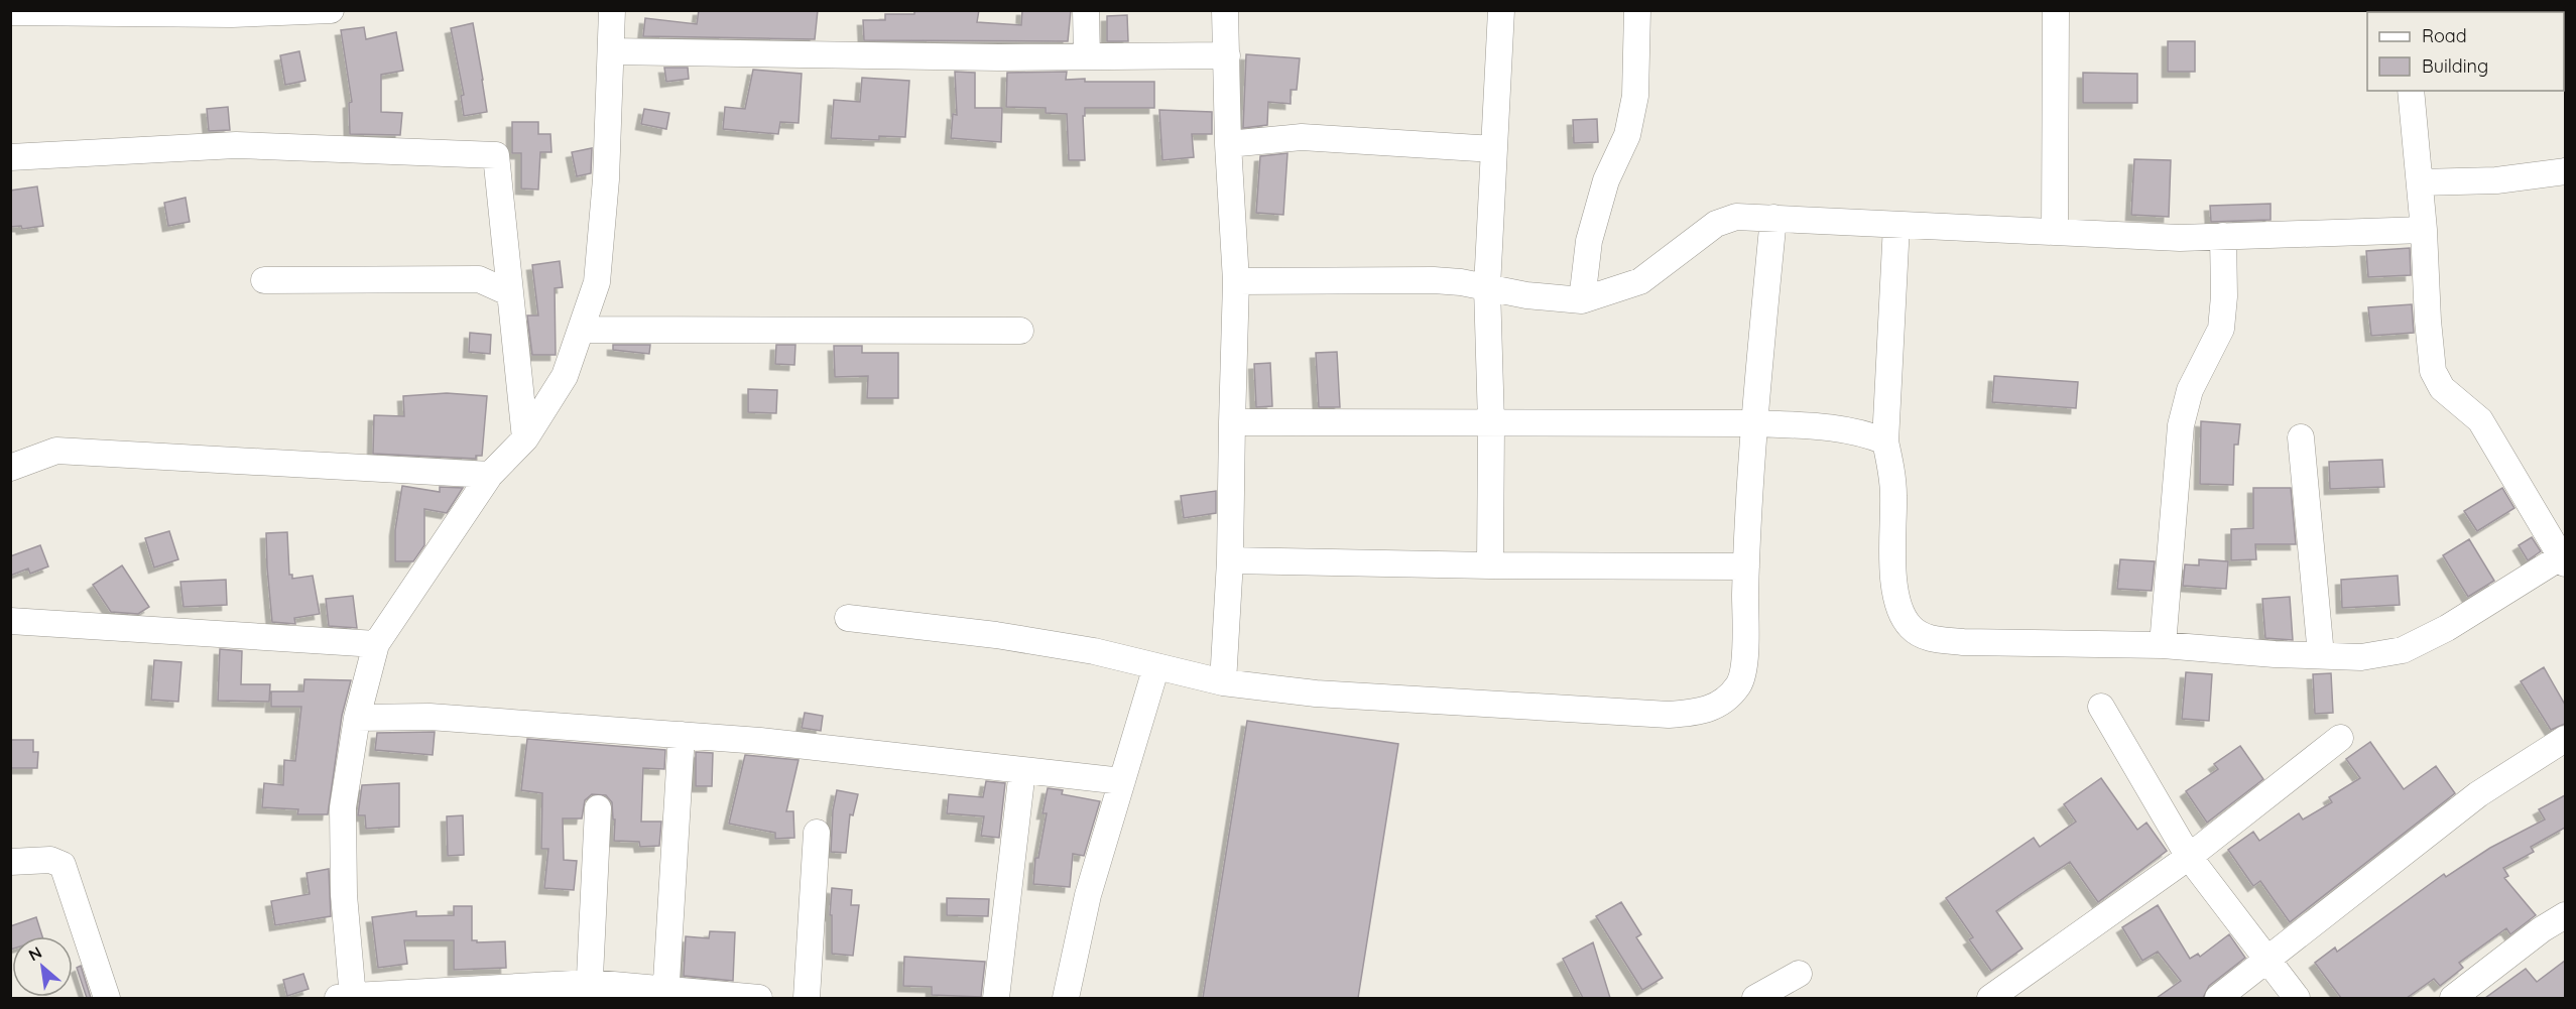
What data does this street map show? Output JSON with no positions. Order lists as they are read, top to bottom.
{
  "legend": ["Road", "Building"],
  "north": "top left"
}
